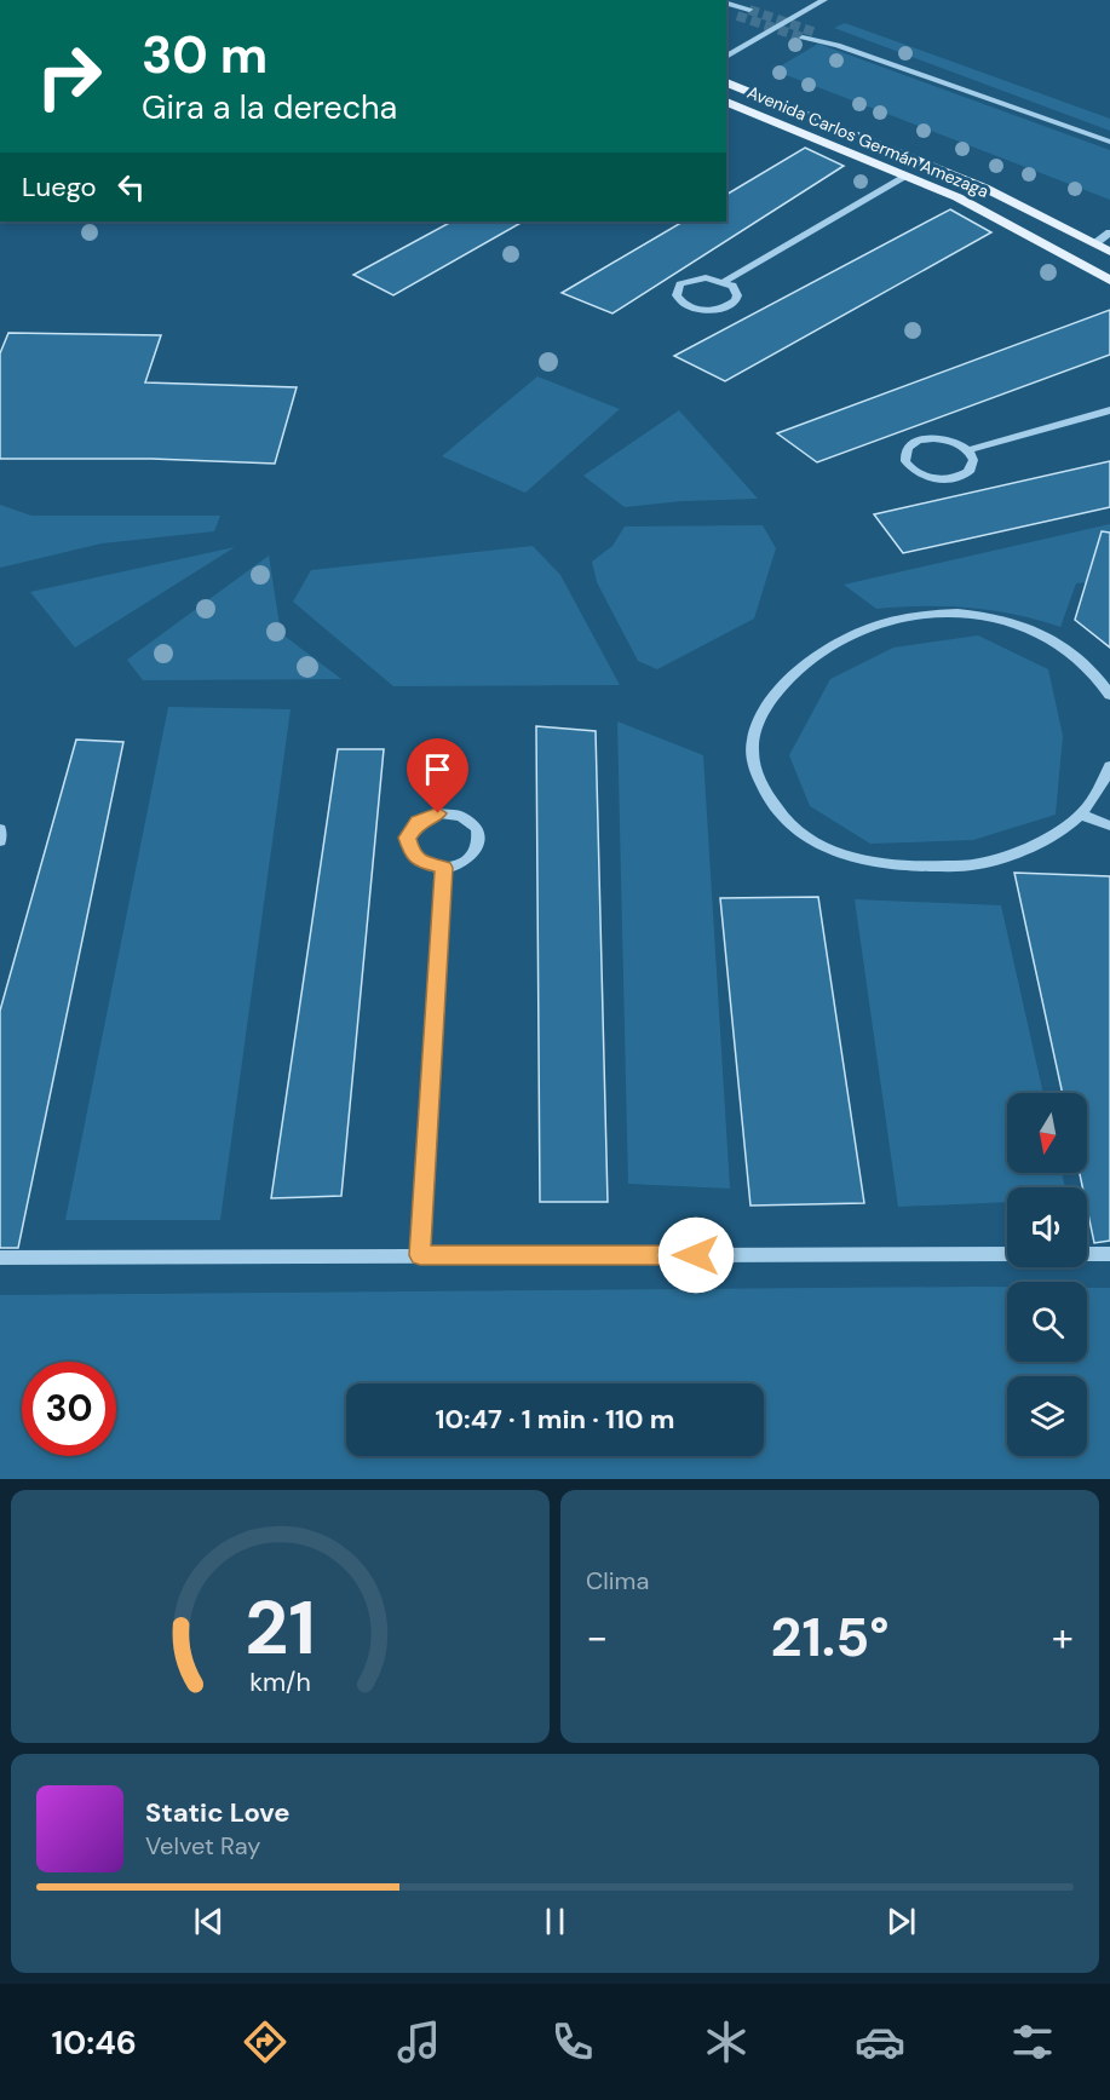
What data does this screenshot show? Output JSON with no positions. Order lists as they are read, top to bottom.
{
  "streets": {
    "main road": ["Avenida Carlos Germán Amezaga"]
  },
  "north": "bottom",
  "page": {
    "turn": ["30 m", "Gira a la derecha"],
    "then": "Luego",
    "limit": "30",
    "trip": "10:47 · 1 min · 110 m",
    "tile": "Clima",
    "heat": ["−", "21.5°", "+"],
    "song": ["Static Love", "Velvet Ray"],
    "tabs": "10:46",
    "gauge": ["21", "km/h"]
  }
}
